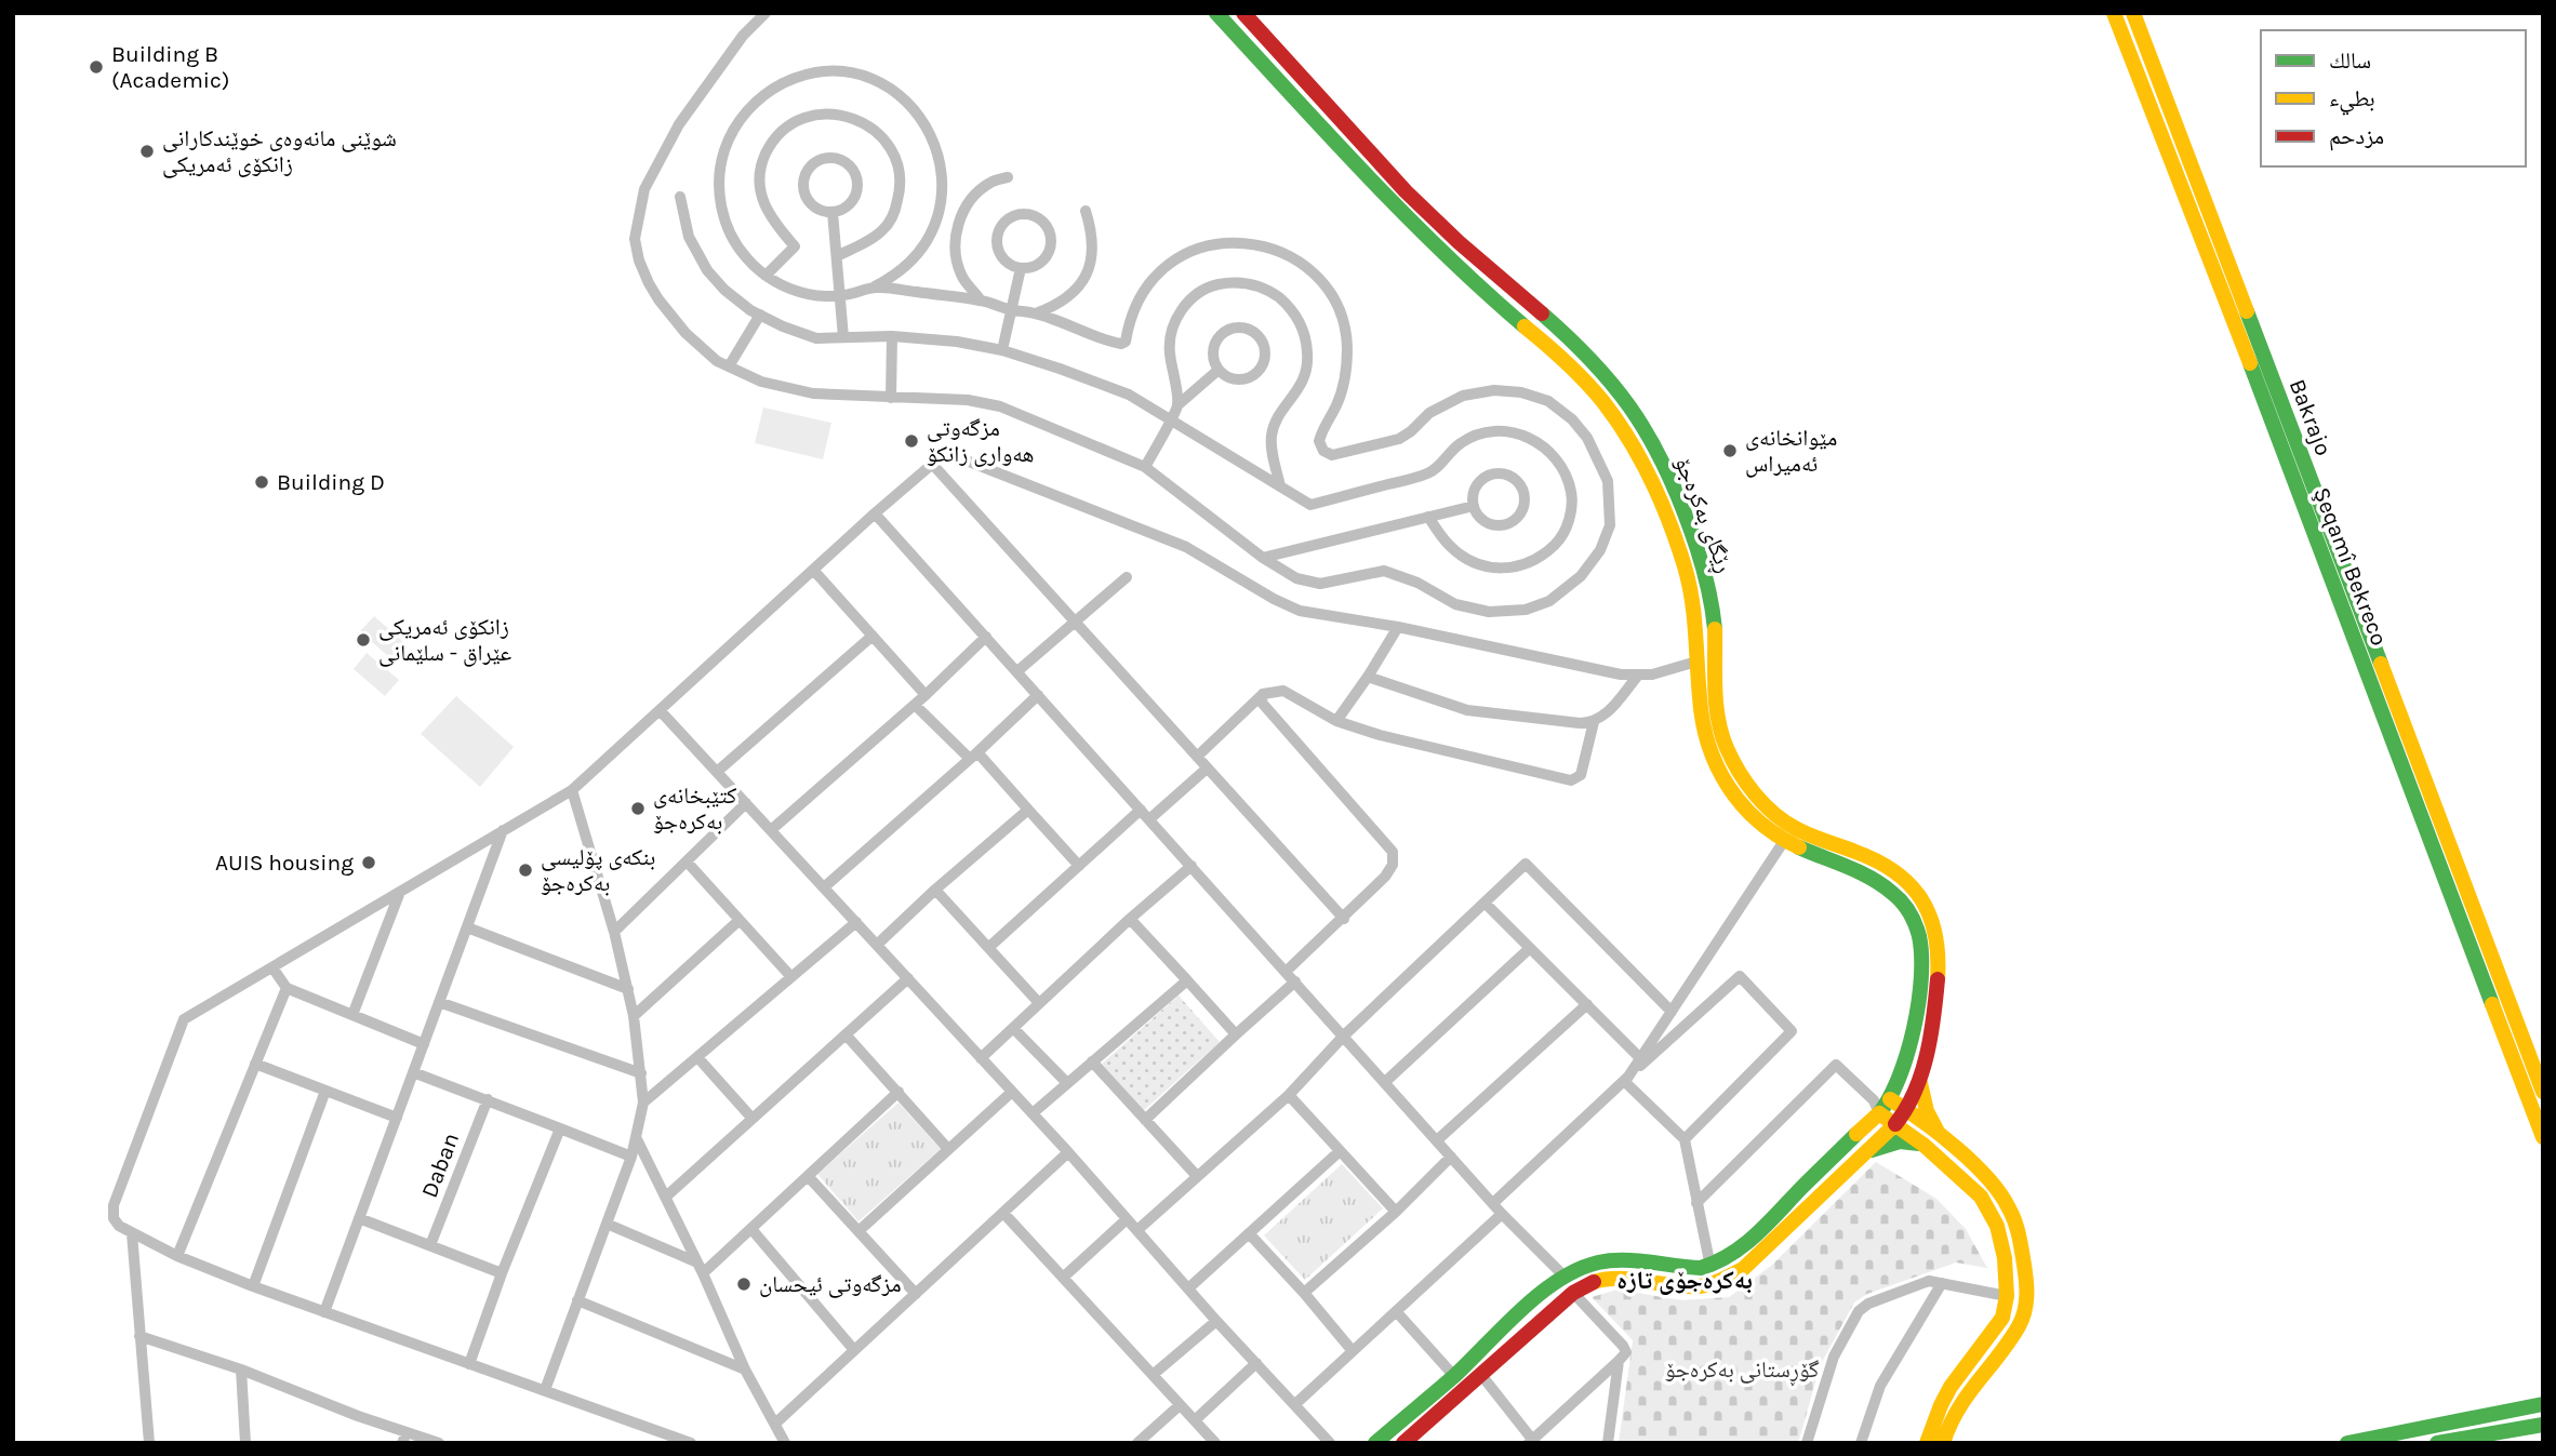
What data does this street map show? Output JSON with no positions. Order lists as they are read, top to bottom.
{
  "streets": {
    "main road": ["Bakrajo", "ڕێگای بەکرەجۆ", "Şeqamî Bekreco"],
    "street": ["Daban"]
  },
  "crossings": [
    ["Bakrajo", "Şeqamî Bekreco"]
  ],
  "districts": ["بەکرەجۆی تازە"],
  "parks": ["گۆڕستانی بەکرەجۆ"],
  "places": [
    "Building B (Academic)",
    "شوێنی مانەوەی خوێندکارانی زانکۆی ئەمریکی",
    "مزگەوتی هەواری زانکۆ",
    "مێوانخانەی ئەمیراس",
    "Building D",
    "زانکۆی ئەمریکی عێراق - سلێمانی",
    "کتێبخانەی بەکرەجۆ",
    "AUIS housing",
    "بنکەی پۆلیسی بەکرەجۆ",
    "مزگەوتی ئیحسان"
  ],
  "legend": ["سالك", "بطيء", "مزدحم"]
}
